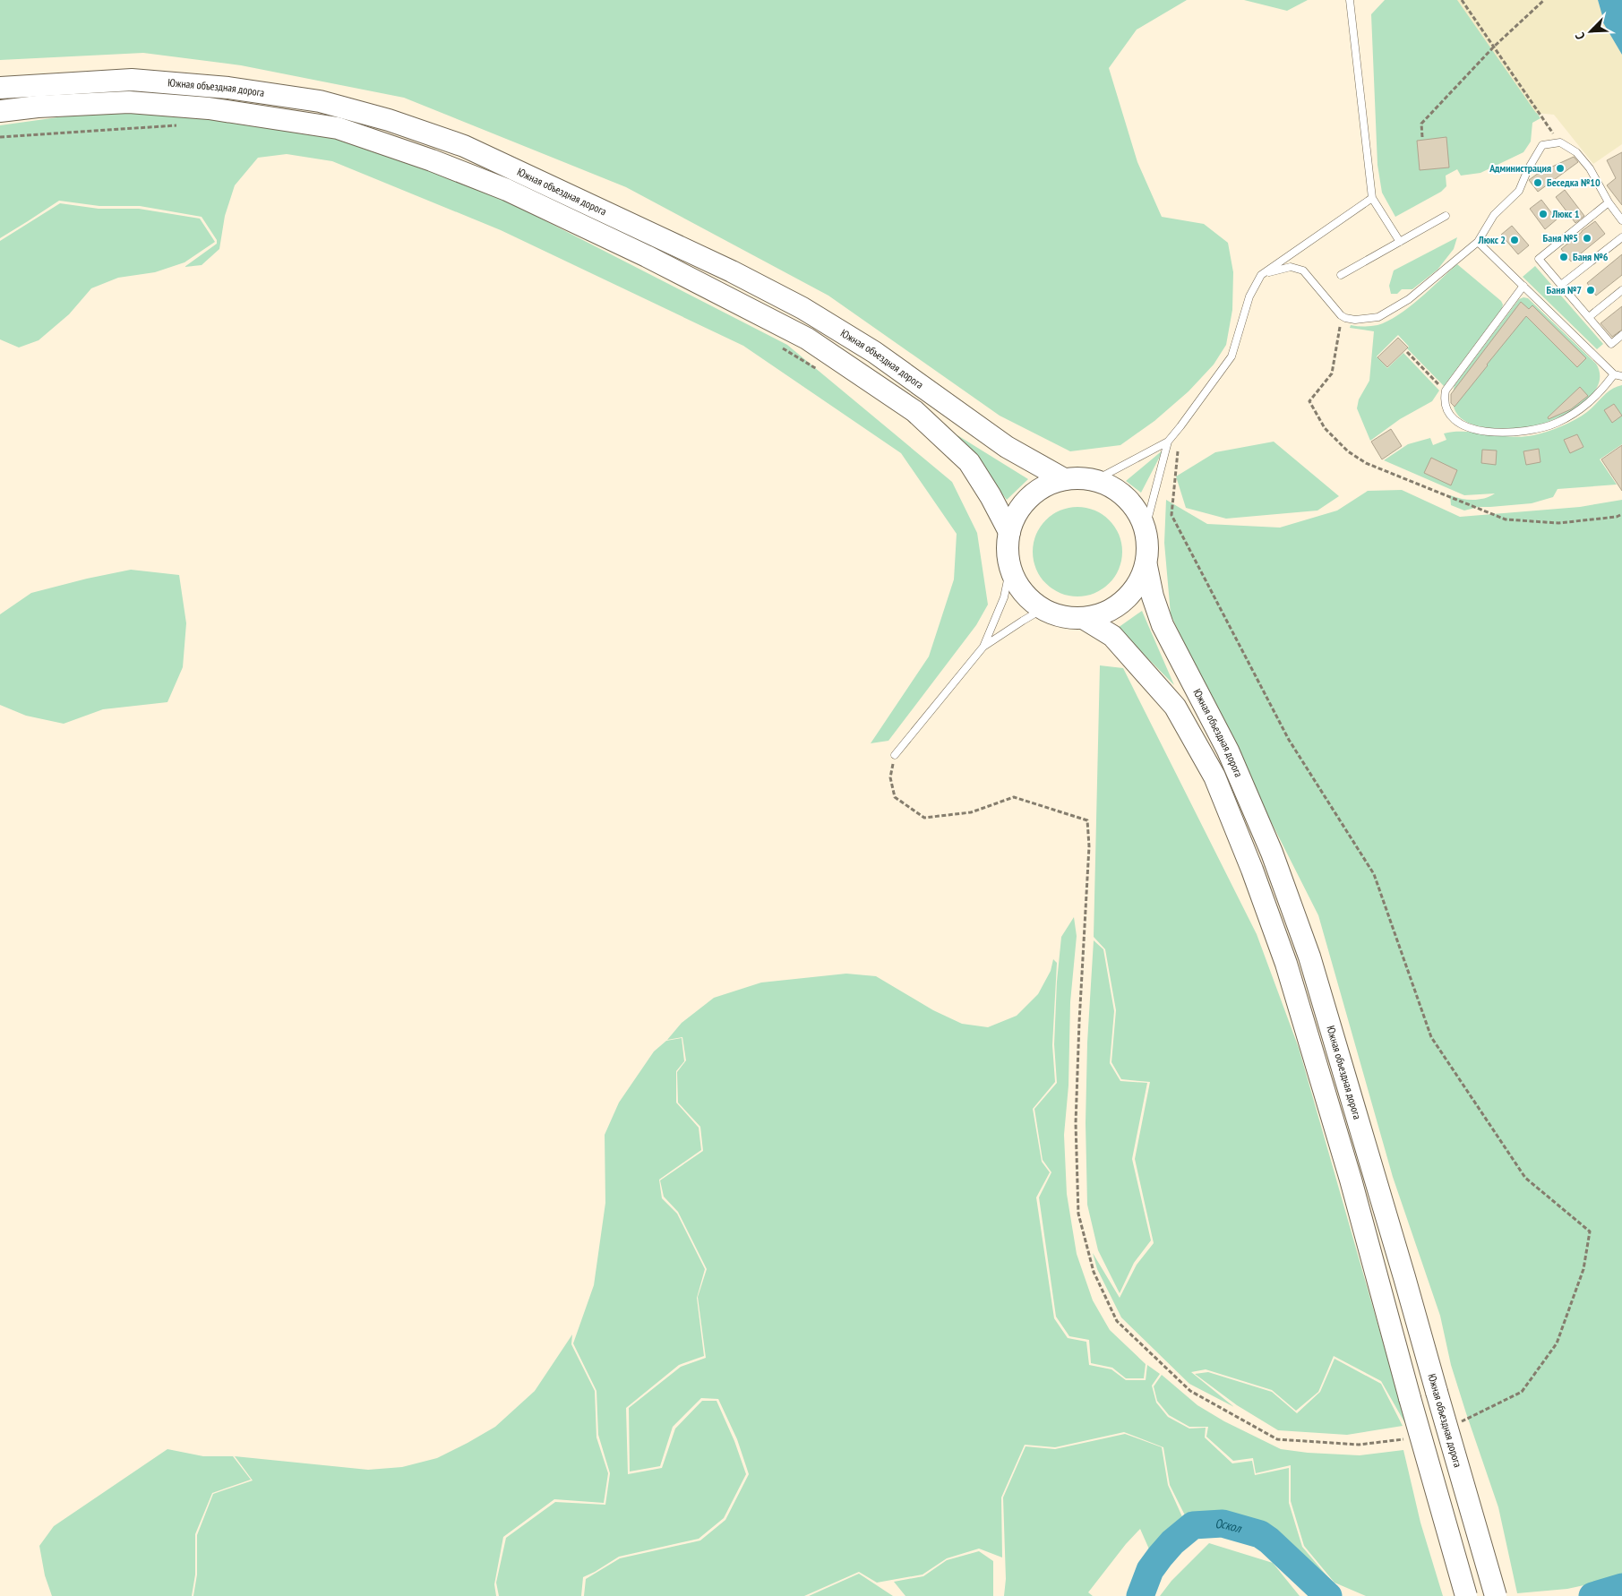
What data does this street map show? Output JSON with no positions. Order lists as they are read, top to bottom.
{
  "streets": {
    "main road": ["Южная объездная дорога"]
  },
  "water": ["Оскол"],
  "places": [
    "Администрация",
    "Беседка №10",
    "Люкс 1",
    "Баня №5",
    "Люкс 2",
    "Баня №6",
    "Баня №7"
  ],
  "north": "bottom left"
}
